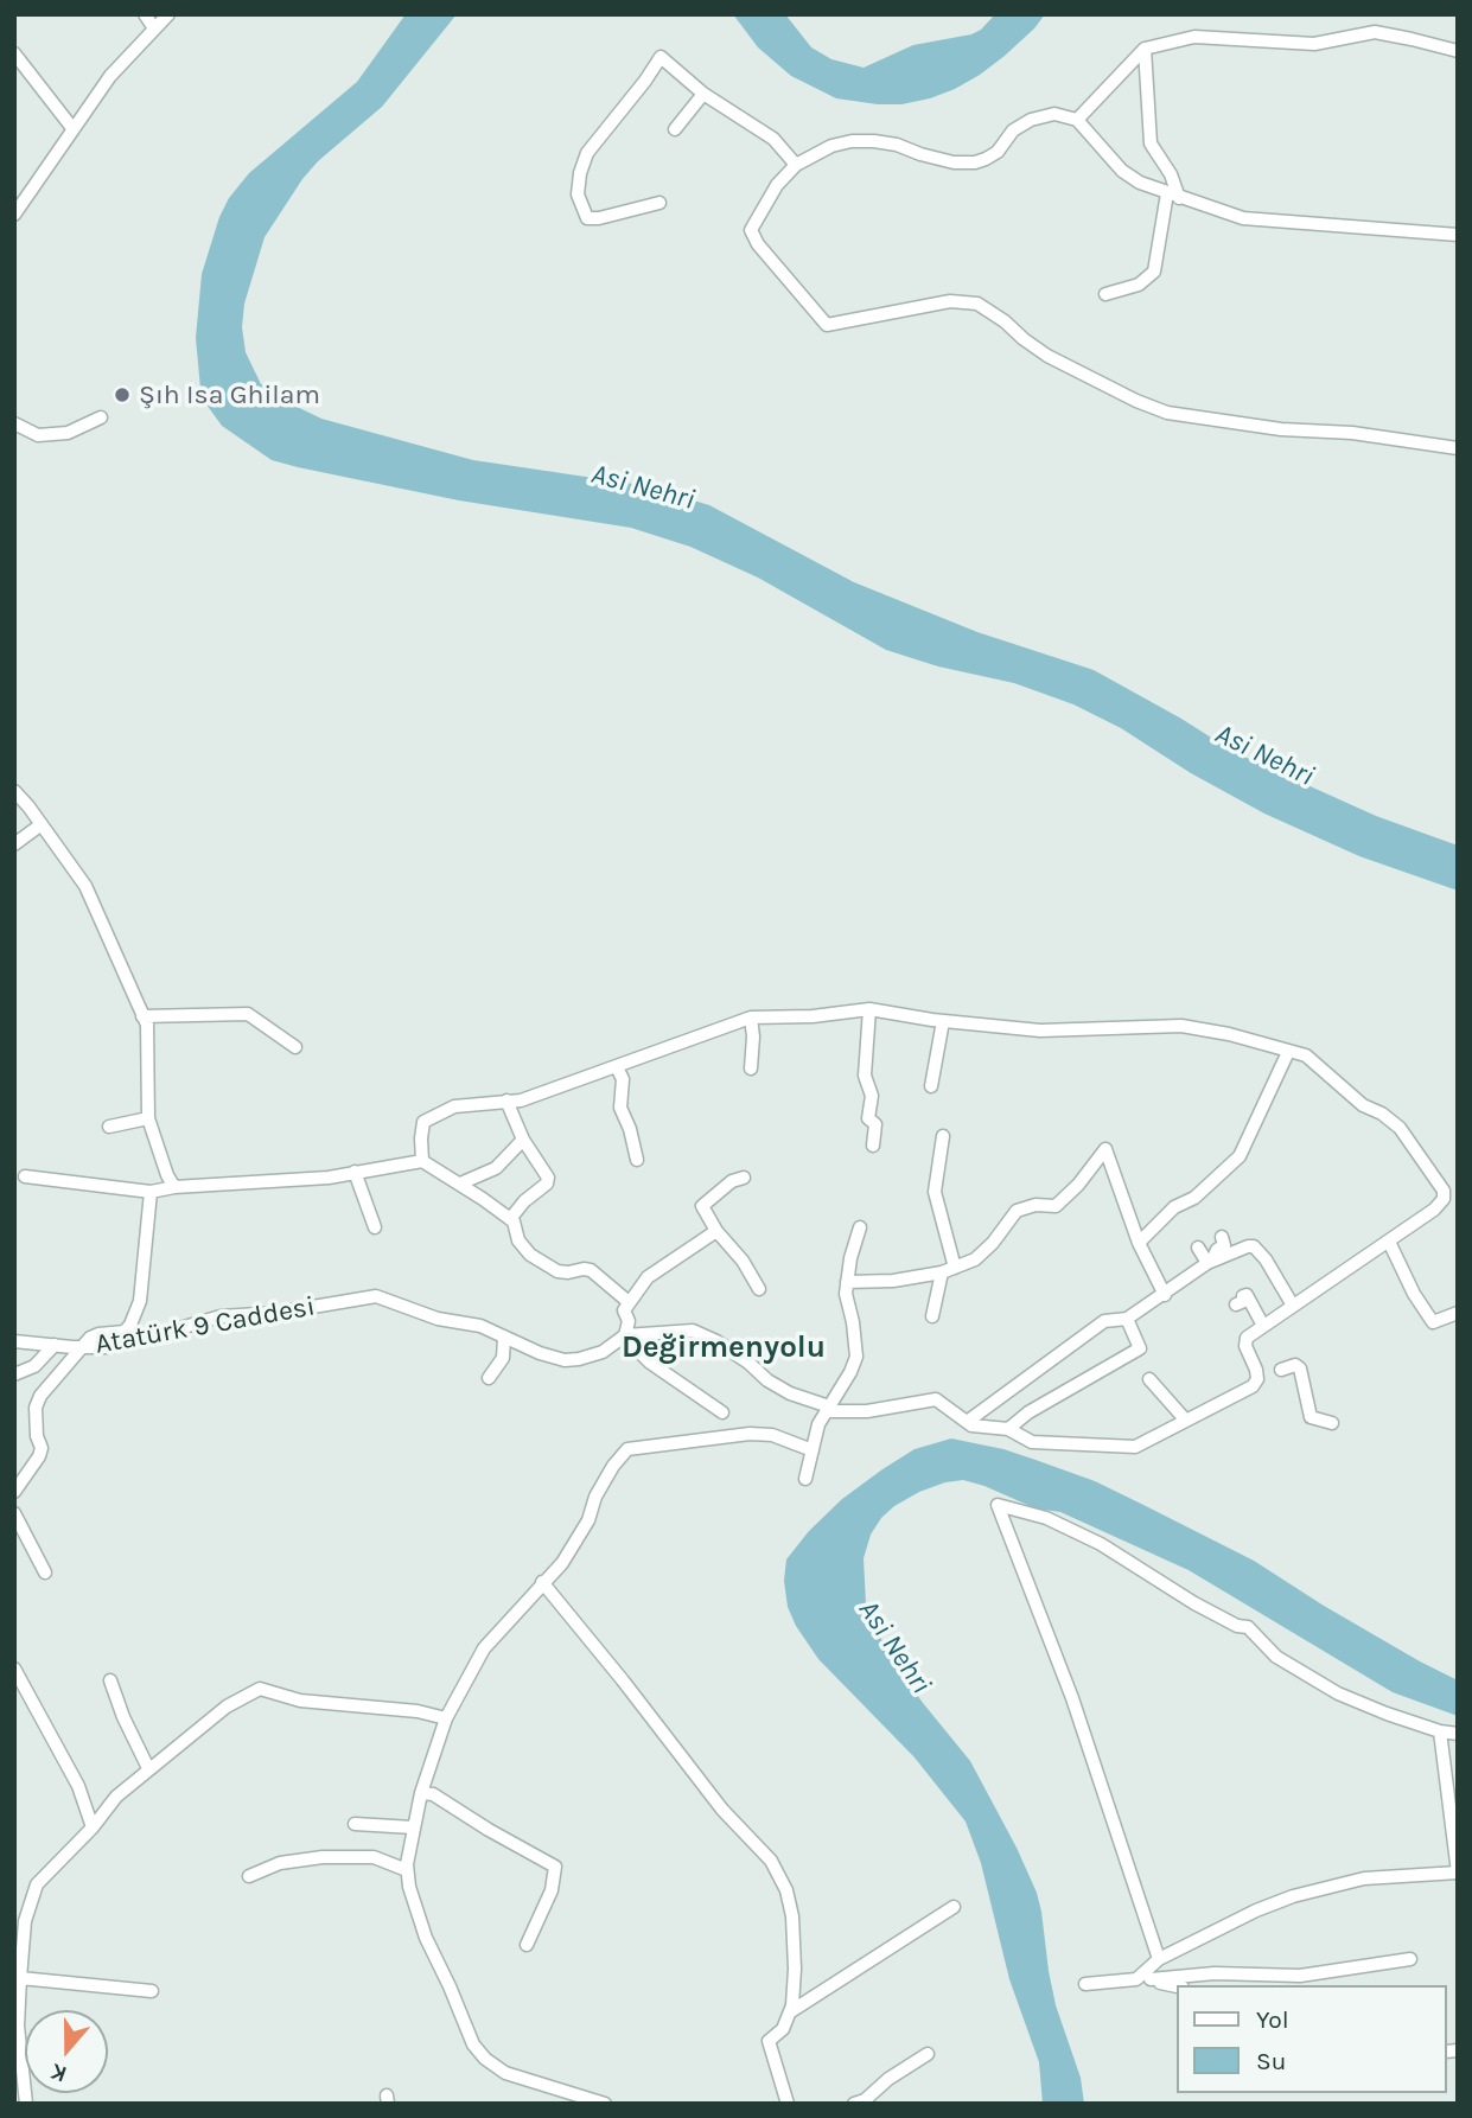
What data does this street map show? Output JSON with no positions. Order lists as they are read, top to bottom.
{
  "streets": {
    "street": ["Atatürk 9 Caddesi"]
  },
  "districts": ["Değirmenyolu"],
  "water": ["Asi Nehri"],
  "places": ["Şıh Isa Ghilam"],
  "legend": ["Yol", "Su"],
  "north": "bottom"
}
